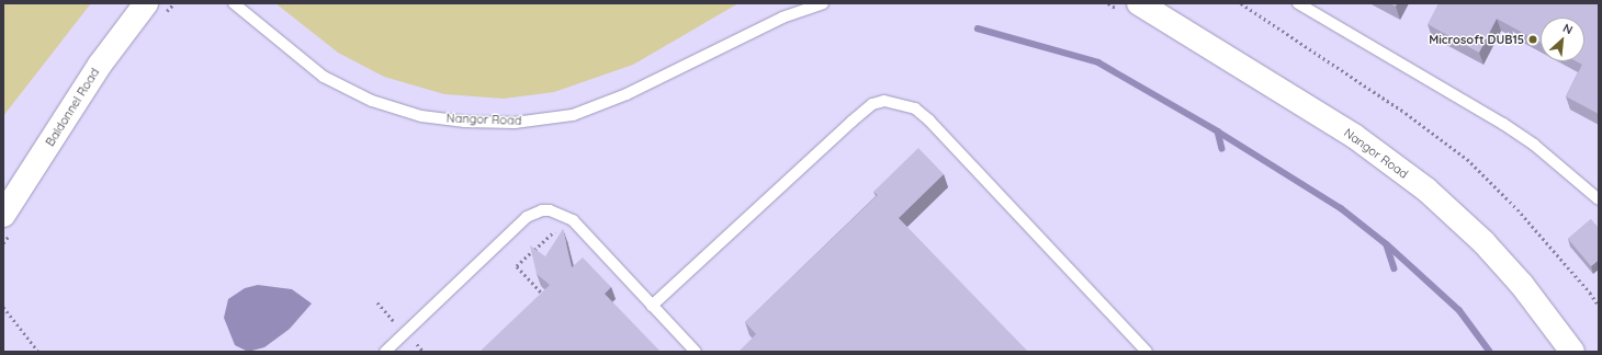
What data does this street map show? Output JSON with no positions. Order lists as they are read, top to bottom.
{
  "streets": {
    "main road": ["Baldonnel Road", "Nangor Road"]
  },
  "places": ["Microsoft DUB15"],
  "north": "top right"
}
